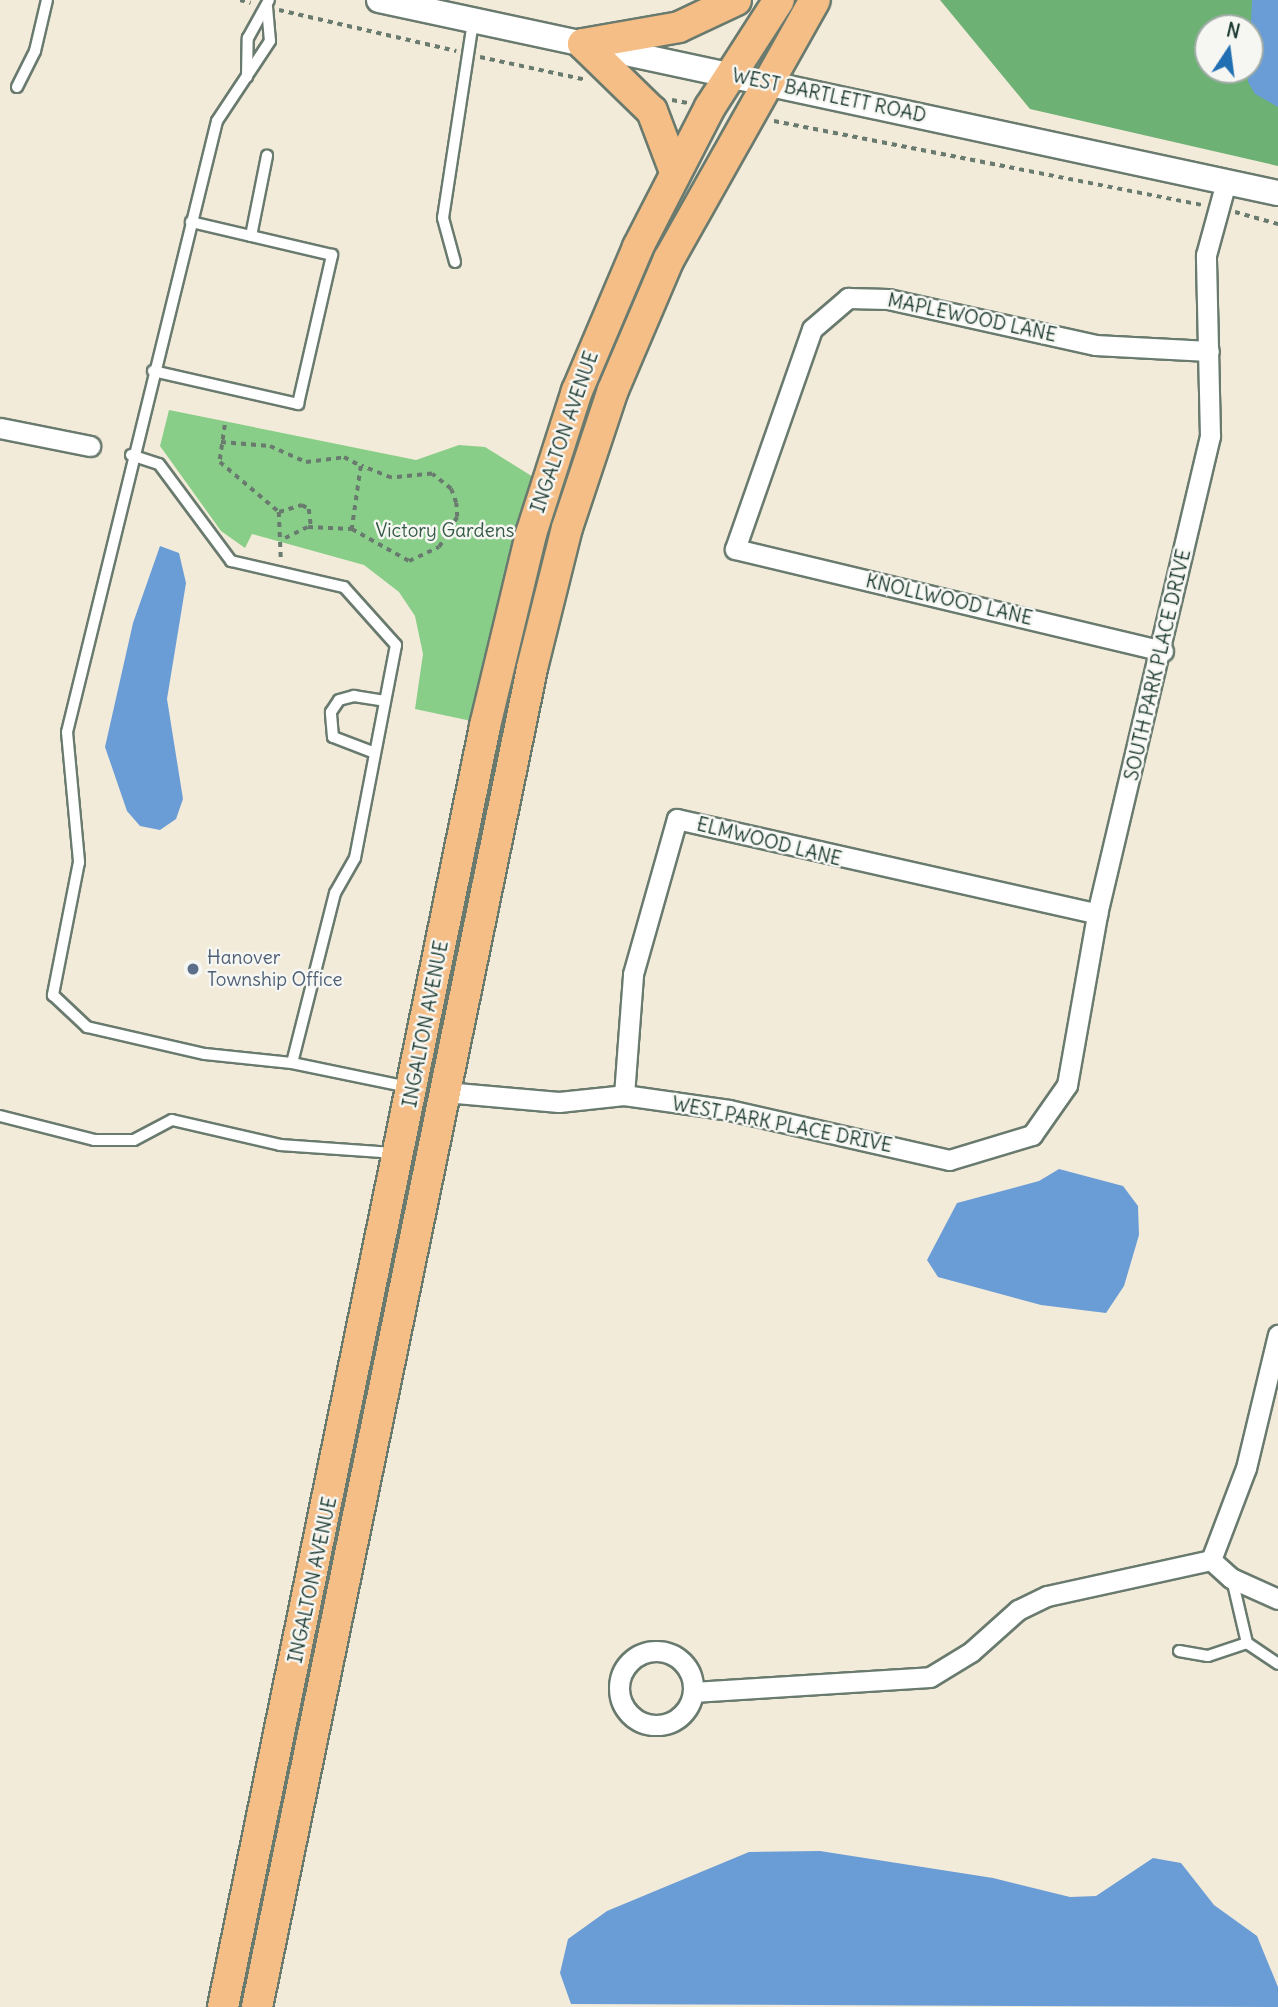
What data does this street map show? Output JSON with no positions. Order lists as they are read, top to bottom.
{
  "streets": {
    "main road": ["INGALTON AVENUE"],
    "street": [
      "WEST BARTLETT ROAD",
      "MAPLEWOOD LANE",
      "KNOLLWOOD LANE",
      "SOUTH PARK PLACE DRIVE",
      "ELMWOOD LANE",
      "WEST PARK PLACE DRIVE"
    ]
  },
  "crossings": [
    ["WEST BARTLETT ROAD", "INGALTON AVENUE"],
    ["WEST BARTLETT ROAD", "SOUTH PARK PLACE DRIVE"],
    ["MAPLEWOOD LANE", "KNOLLWOOD LANE"],
    ["MAPLEWOOD LANE", "SOUTH PARK PLACE DRIVE"],
    ["INGALTON AVENUE", "WEST PARK PLACE DRIVE"],
    ["KNOLLWOOD LANE", "SOUTH PARK PLACE DRIVE"],
    ["SOUTH PARK PLACE DRIVE", "ELMWOOD LANE"],
    ["SOUTH PARK PLACE DRIVE", "WEST PARK PLACE DRIVE"],
    ["ELMWOOD LANE", "WEST PARK PLACE DRIVE"]
  ],
  "parks": ["Victory Gardens"],
  "places": ["Hanover Township Office"],
  "north": "top"
}
